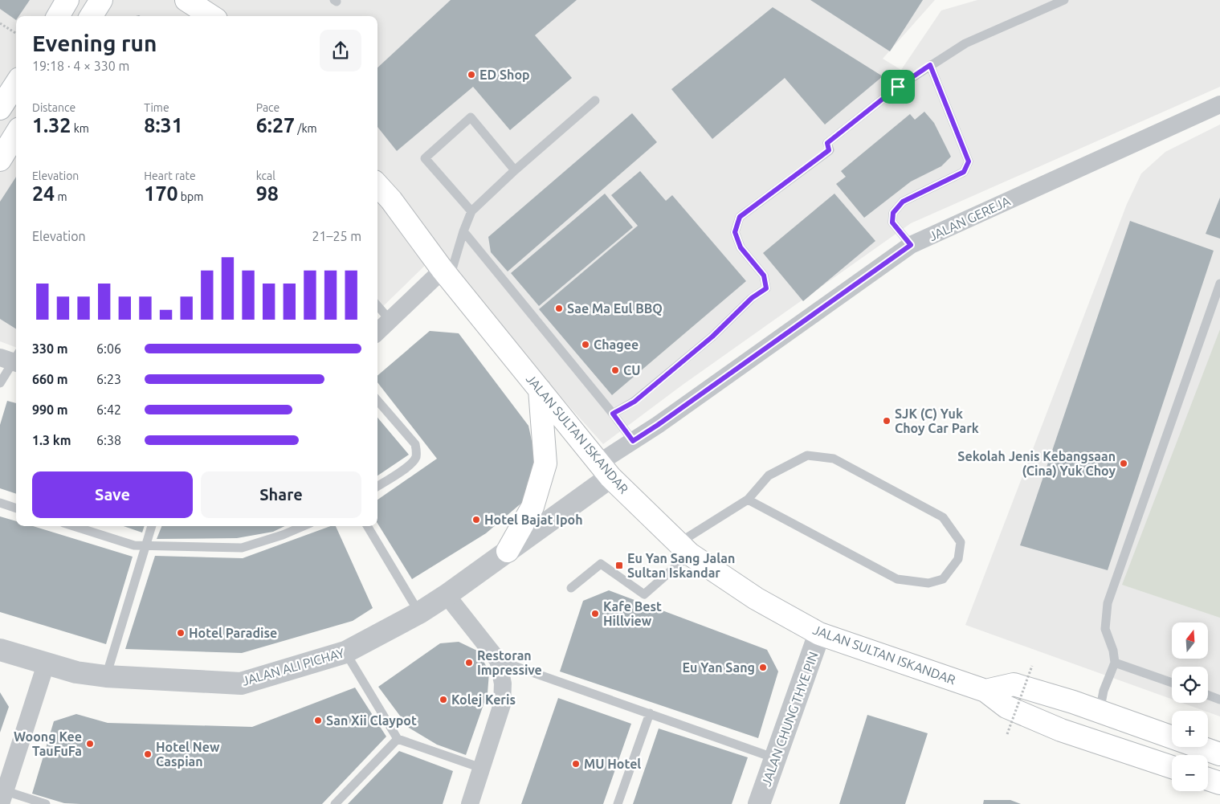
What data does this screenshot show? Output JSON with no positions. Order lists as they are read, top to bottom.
{
  "streets": {
    "main road": ["JALAN SULTAN ISKANDAR"],
    "street": ["JALAN GEREJA", "JALAN ALI PICHAY", "JALAN CHUNG THYE PIN"]
  },
  "crossings": [
    ["JALAN GEREJA", "JALAN SULTAN ISKANDAR"],
    ["JALAN GEREJA", "JALAN ALI PICHAY"],
    ["JALAN SULTAN ISKANDAR", "JALAN ALI PICHAY"],
    ["JALAN SULTAN ISKANDAR", "JALAN CHUNG THYE PIN"]
  ],
  "places": {
    "other": [
      "ED Shop",
      "Sae Ma Eul BBQ",
      "Chagee",
      "CU",
      "SJK (C) Yuk Choy Car Park",
      "Sekolah Jenis Kebangsaan (Cina) Yuk Choy",
      "Hotel Bajat Ipoh",
      "Kafe Best Hillview",
      "Hotel Paradise",
      "Restoran Impressive",
      "Eu Yan Sang",
      "Kolej Keris",
      "San Xii Claypot",
      "Woong Kee TauFuFa",
      "Hotel New Caspian",
      "MU Hotel"
    ],
    "transit": ["Eu Yan Sang Jalan Sultan Iskandar"]
  },
  "north": "top",
  "page": {
    "heading": ["Evening run", "19:18 · 4 × 330 m"],
    "stats": [
      ["Distance", "1.32 km"],
      ["Time", "8:31"],
      ["Pace", "6:27 /km"],
      ["Elevation", "24 m"],
      ["Heart rate", "170 bpm"],
      ["kcal", "98"]
    ],
    "chart": ["Elevation", "21–25 m"],
    "list": [
      {
        "name": "330 m",
        "note": "6:06"
      },
      {
        "name": "660 m",
        "note": "6:23"
      },
      {
        "name": "990 m",
        "note": "6:42"
      },
      {
        "name": "1.3 km",
        "note": "6:38"
      }
    ],
    "buttons": ["Save", "Share"],
    "map_buttons": ["+", "−"]
  }
}
